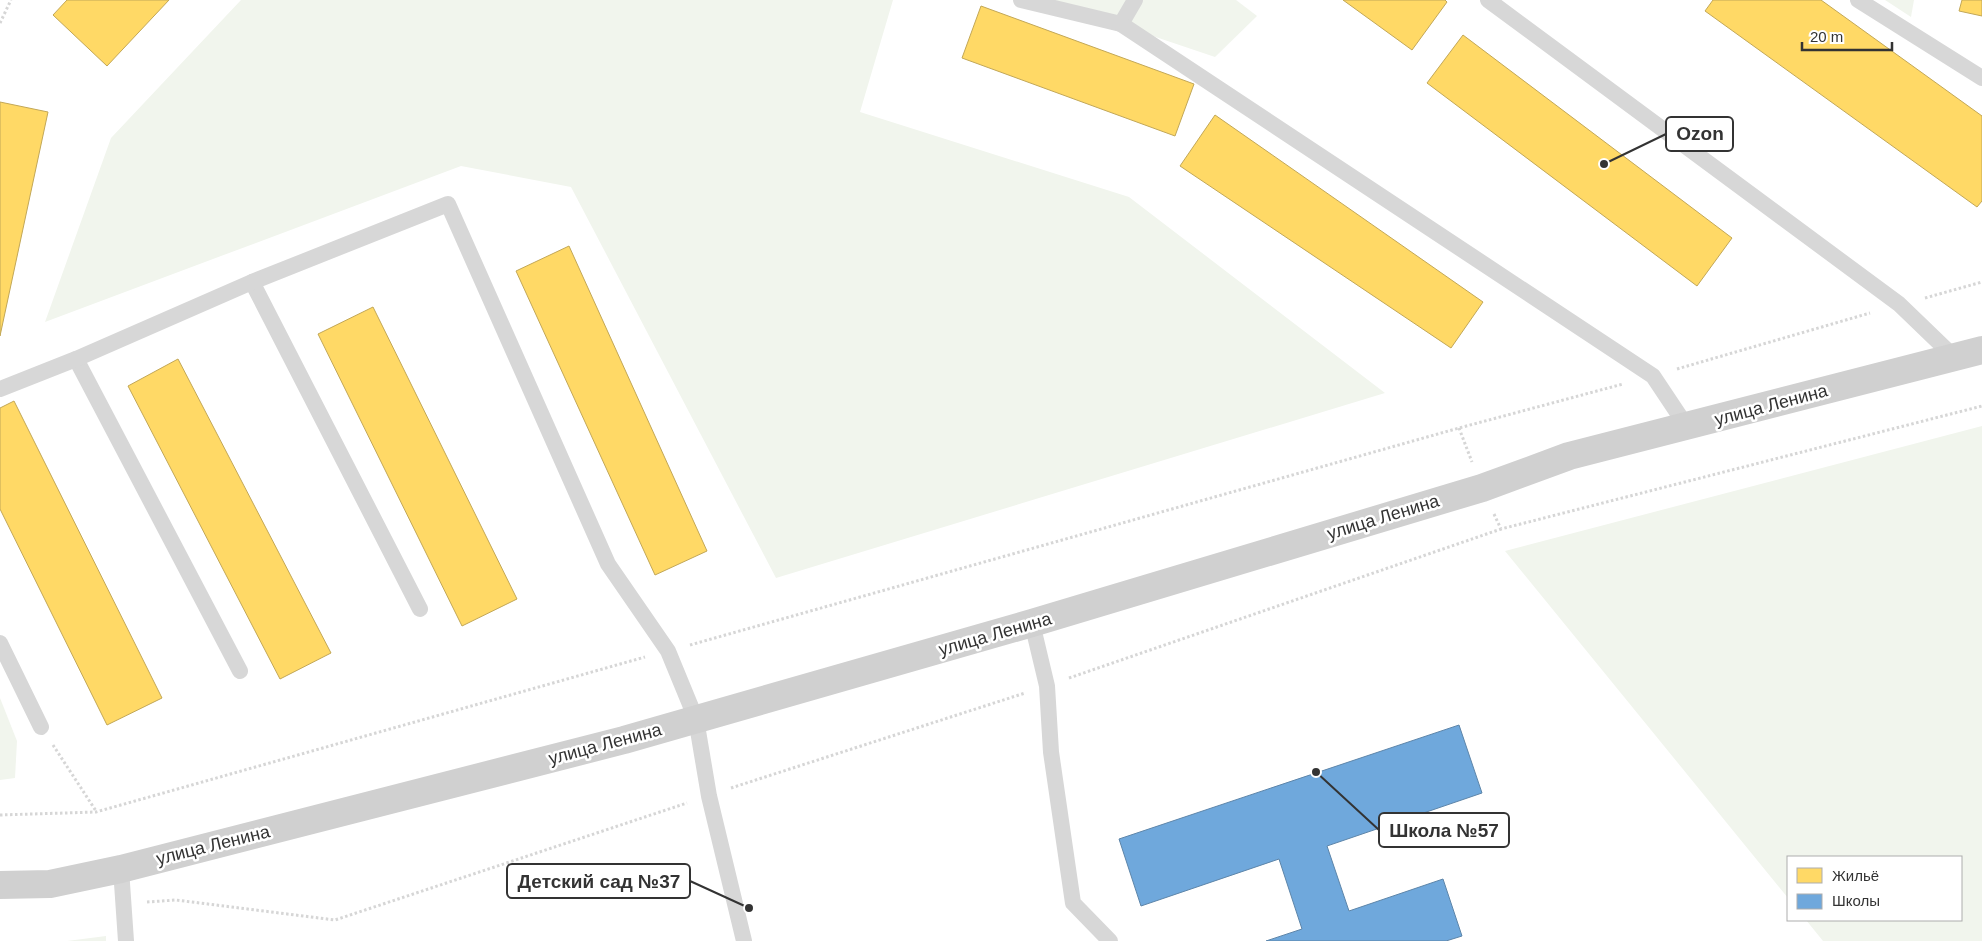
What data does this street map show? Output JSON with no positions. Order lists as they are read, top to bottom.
{
  "streets": {
    "main road": ["улица Ленина"]
  },
  "places": ["Ozon", "Школа №57", "Детский сад №37"],
  "legend": ["Жильё", "Школы"],
  "scale_bar": "20 m"
}
